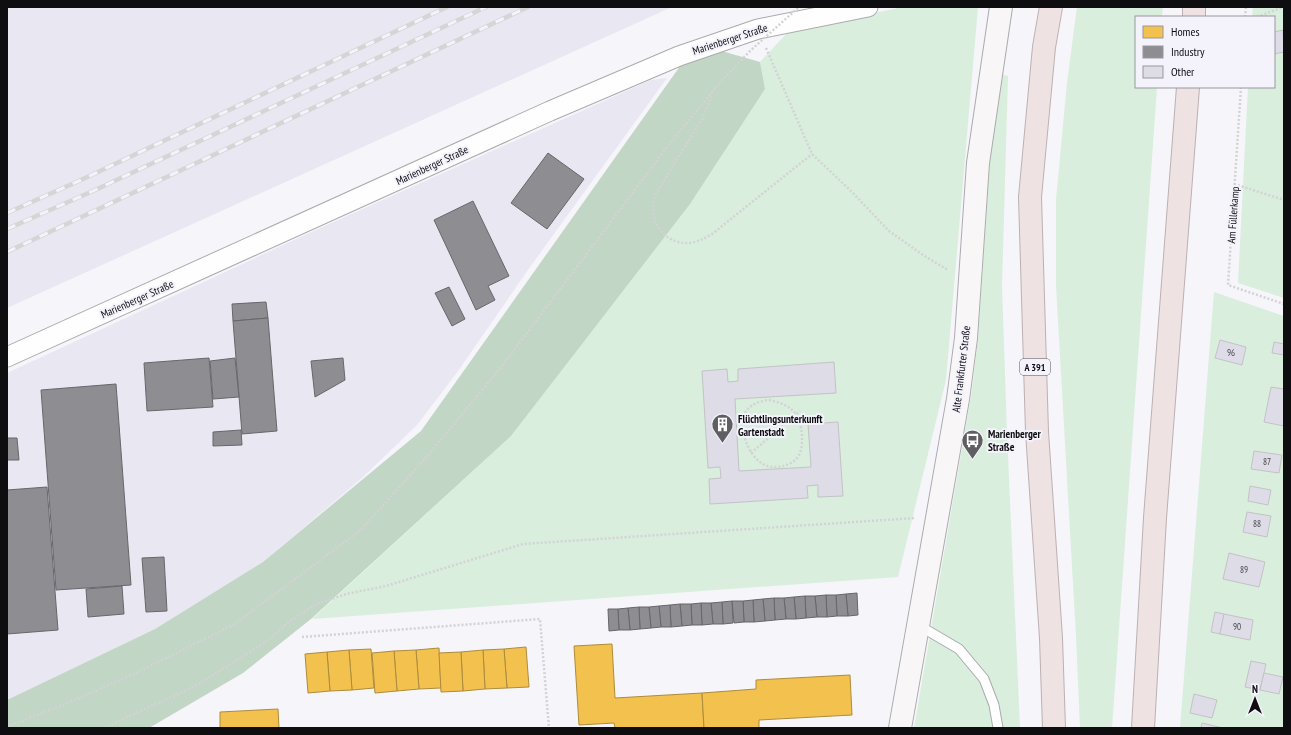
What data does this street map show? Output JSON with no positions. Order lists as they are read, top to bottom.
{
  "streets": {
    "highway": ["A 391"],
    "street": ["Marienberger Straße", "Alte Frankfurter Straße"],
    "path": ["Am Füllerkamp"]
  },
  "places": {
    "building": ["Flüchtlingsunterkunft Gartenstadt"],
    "bus stop": ["Marienberger Straße"]
  },
  "house_numbers": [
    "96",
    "87",
    "88",
    "89",
    "90"
  ],
  "legend": ["Homes", "Industry", "Other"],
  "north": "top"
}
